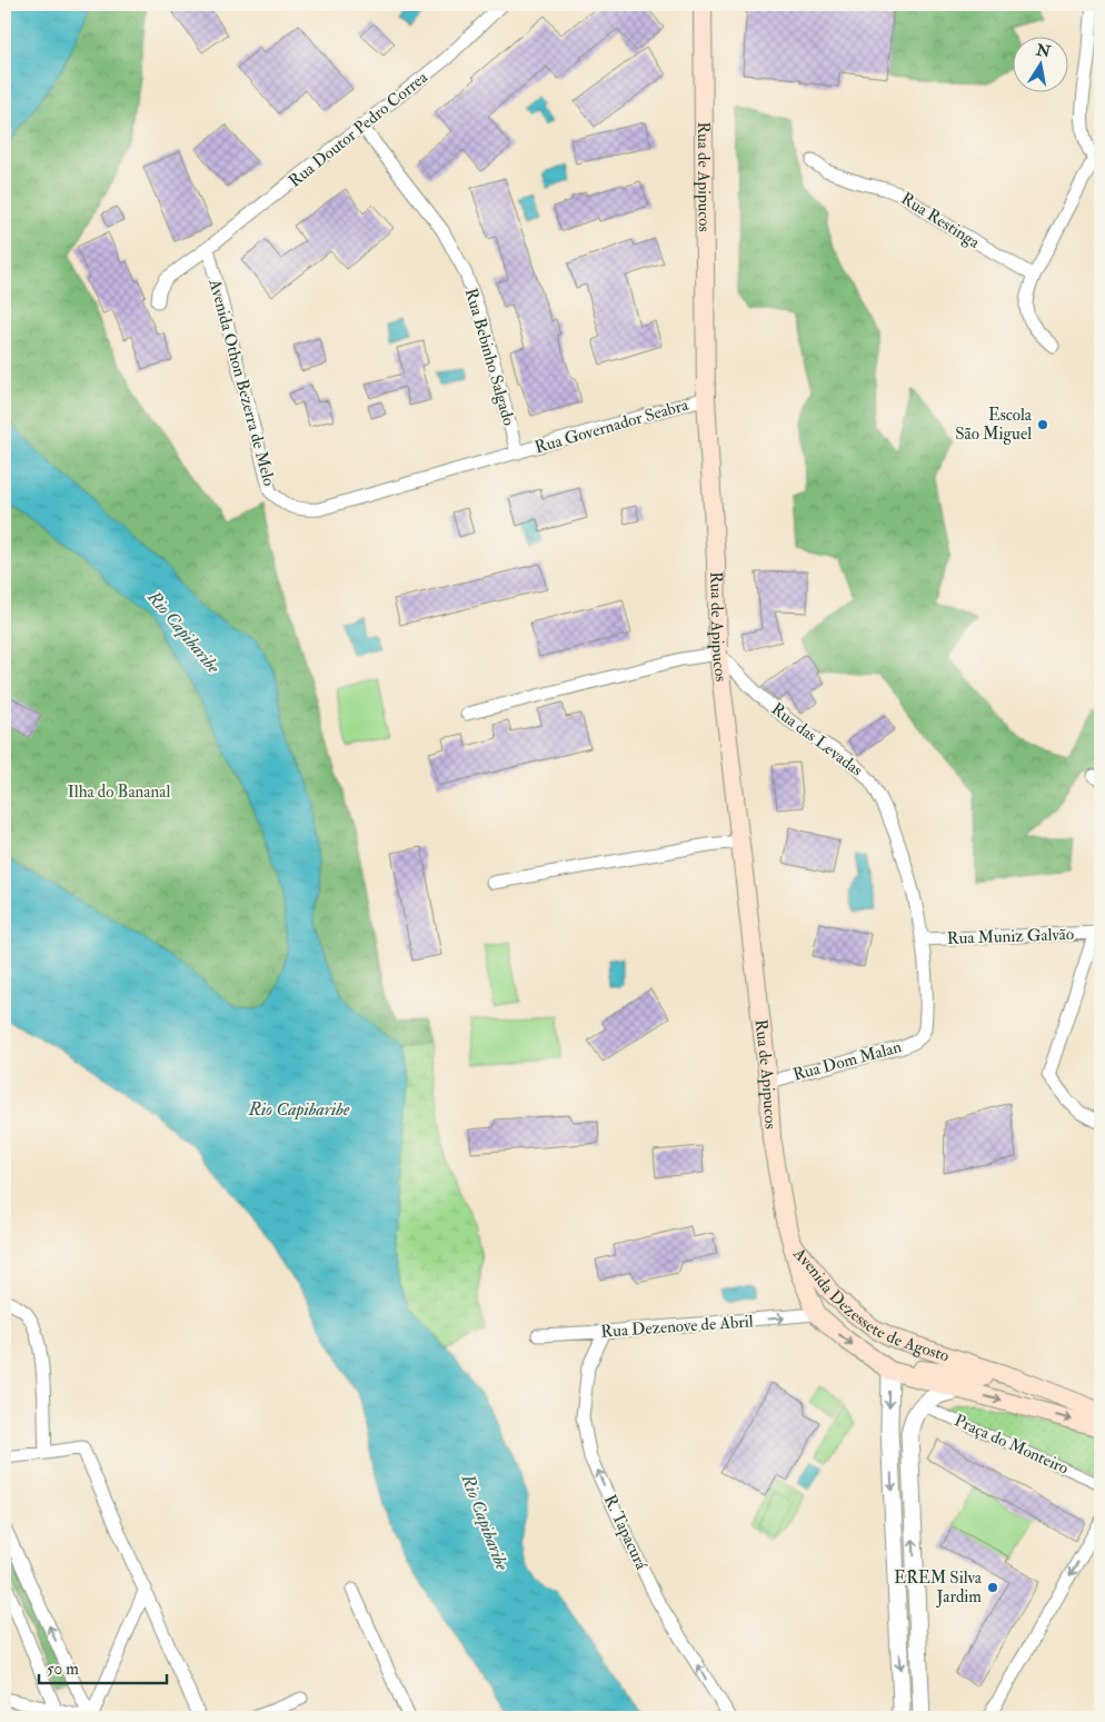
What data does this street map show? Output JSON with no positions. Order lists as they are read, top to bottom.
{
  "streets": {
    "main road": ["Rua de Apipucos", "Avenida Dezessete de Agosto"],
    "street": [
      "Rua Doutor Pedro Correa",
      "Rua Restinga",
      "Rua Bebinho Salgado",
      "Avenida Othon Bezerra de Melo",
      "Rua Governador Seabra",
      "Rua das Levadas",
      "Rua Muniz Galvão",
      "Rua Dom Malan",
      "Rua Dezenove de Abril",
      "Praça do Monteiro",
      "R. Tapacurá"
    ]
  },
  "crossings": [
    ["Rua Doutor Pedro Correa", "Rua Bebinho Salgado"],
    ["Rua Doutor Pedro Correa", "Avenida Othon Bezerra de Melo"],
    ["Rua de Apipucos", "Rua Governador Seabra"],
    ["Rua de Apipucos", "Rua das Levadas"],
    ["Rua de Apipucos", "Rua Dom Malan"],
    ["Rua de Apipucos", "Avenida Dezessete de Agosto"],
    ["Rua Bebinho Salgado", "Avenida Othon Bezerra de Melo"],
    ["Rua Bebinho Salgado", "Rua Governador Seabra"],
    ["Avenida Othon Bezerra de Melo", "Rua Governador Seabra"],
    ["Rua das Levadas", "Rua Muniz Galvão"],
    ["Rua das Levadas", "Rua Dom Malan"],
    ["Avenida Dezessete de Agosto", "Rua Dezenove de Abril"],
    ["Rua Dezenove de Abril", "R. Tapacurá"]
  ],
  "one_way": ["Rua Dezenove de Abril", "R. Tapacurá"],
  "water": ["Rio Capibaribe"],
  "parks": ["Ilha do Bananal"],
  "places": ["Escola São Miguel", "EREM Silva Jardim"],
  "scale_bar": "50 m",
  "north": "top"
}
